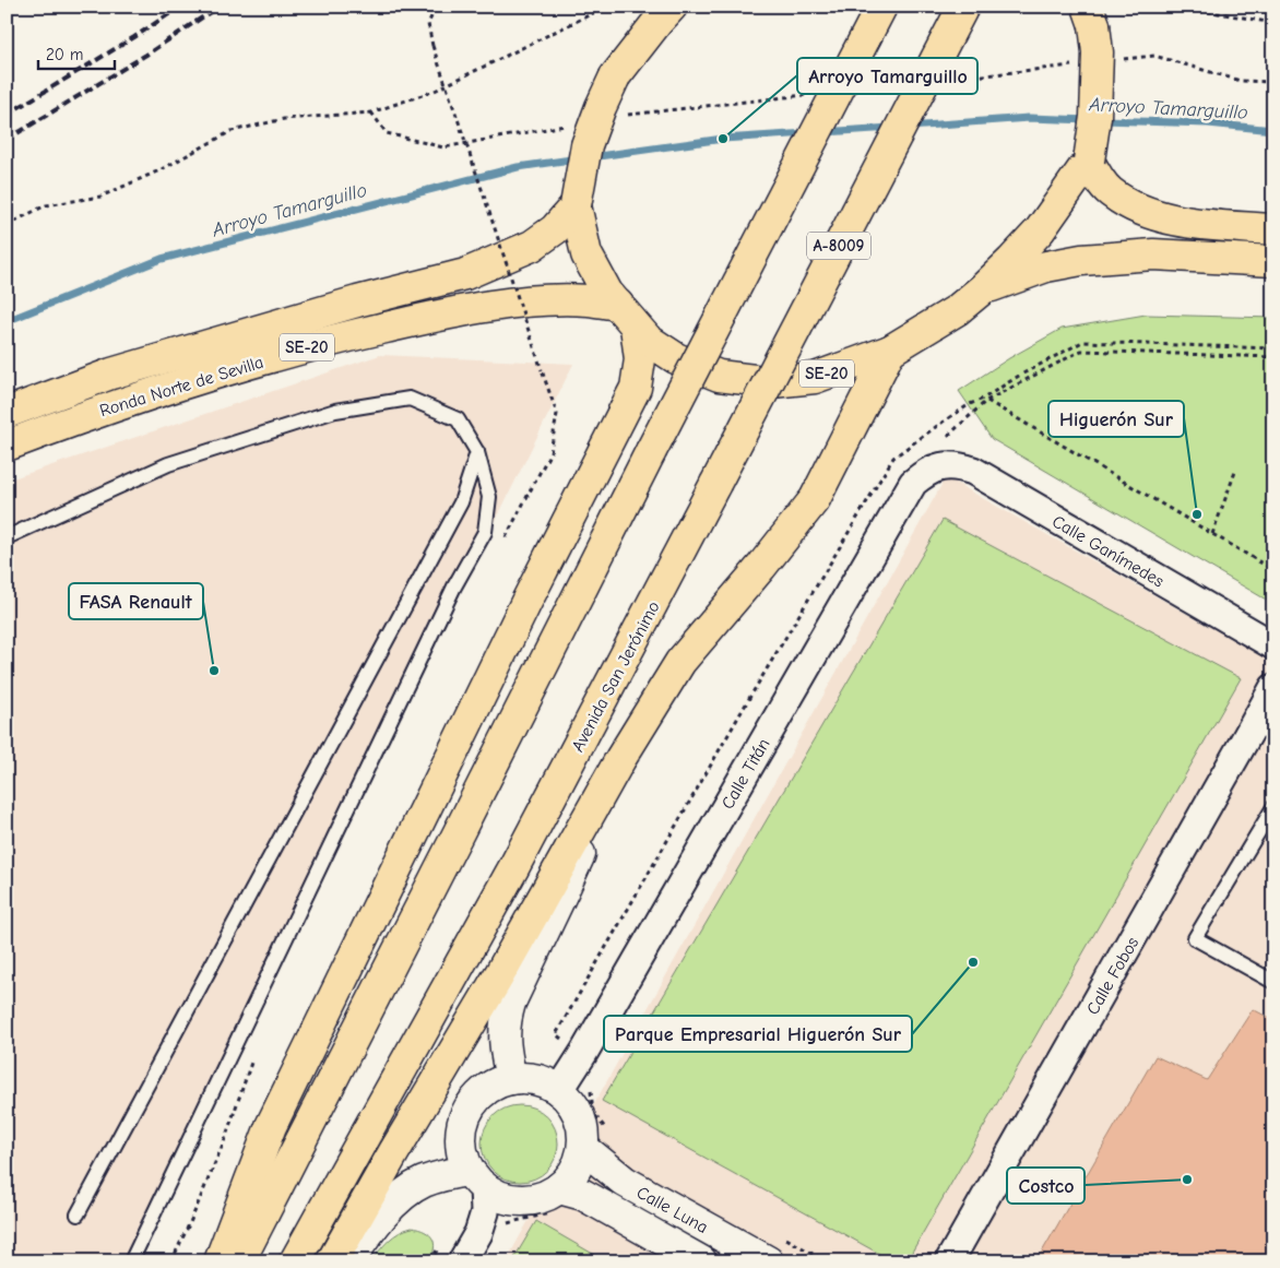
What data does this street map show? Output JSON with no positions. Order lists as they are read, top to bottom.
{
  "streets": {
    "main road": [
      "A-8009",
      "SE-20",
      "Ronda Norte de Sevilla",
      "Avenida San Jerónimo"
    ],
    "street": [
      "Calle Ganímedes",
      "Calle Titán",
      "Calle Fobos",
      "Calle Luna"
    ]
  },
  "crossings": [
    ["SE-20", "Ronda Norte de Sevilla"],
    ["Calle Ganímedes", "Calle Titán"],
    ["Calle Titán", "Calle Luna"]
  ],
  "water": ["Arroyo Tamarguillo"],
  "places": [
    "Arroyo Tamarguillo",
    "Higuerón Sur",
    "FASA Renault",
    "Parque Empresarial Higuerón Sur",
    "Costco"
  ],
  "scale_bar": "20 m"
}
